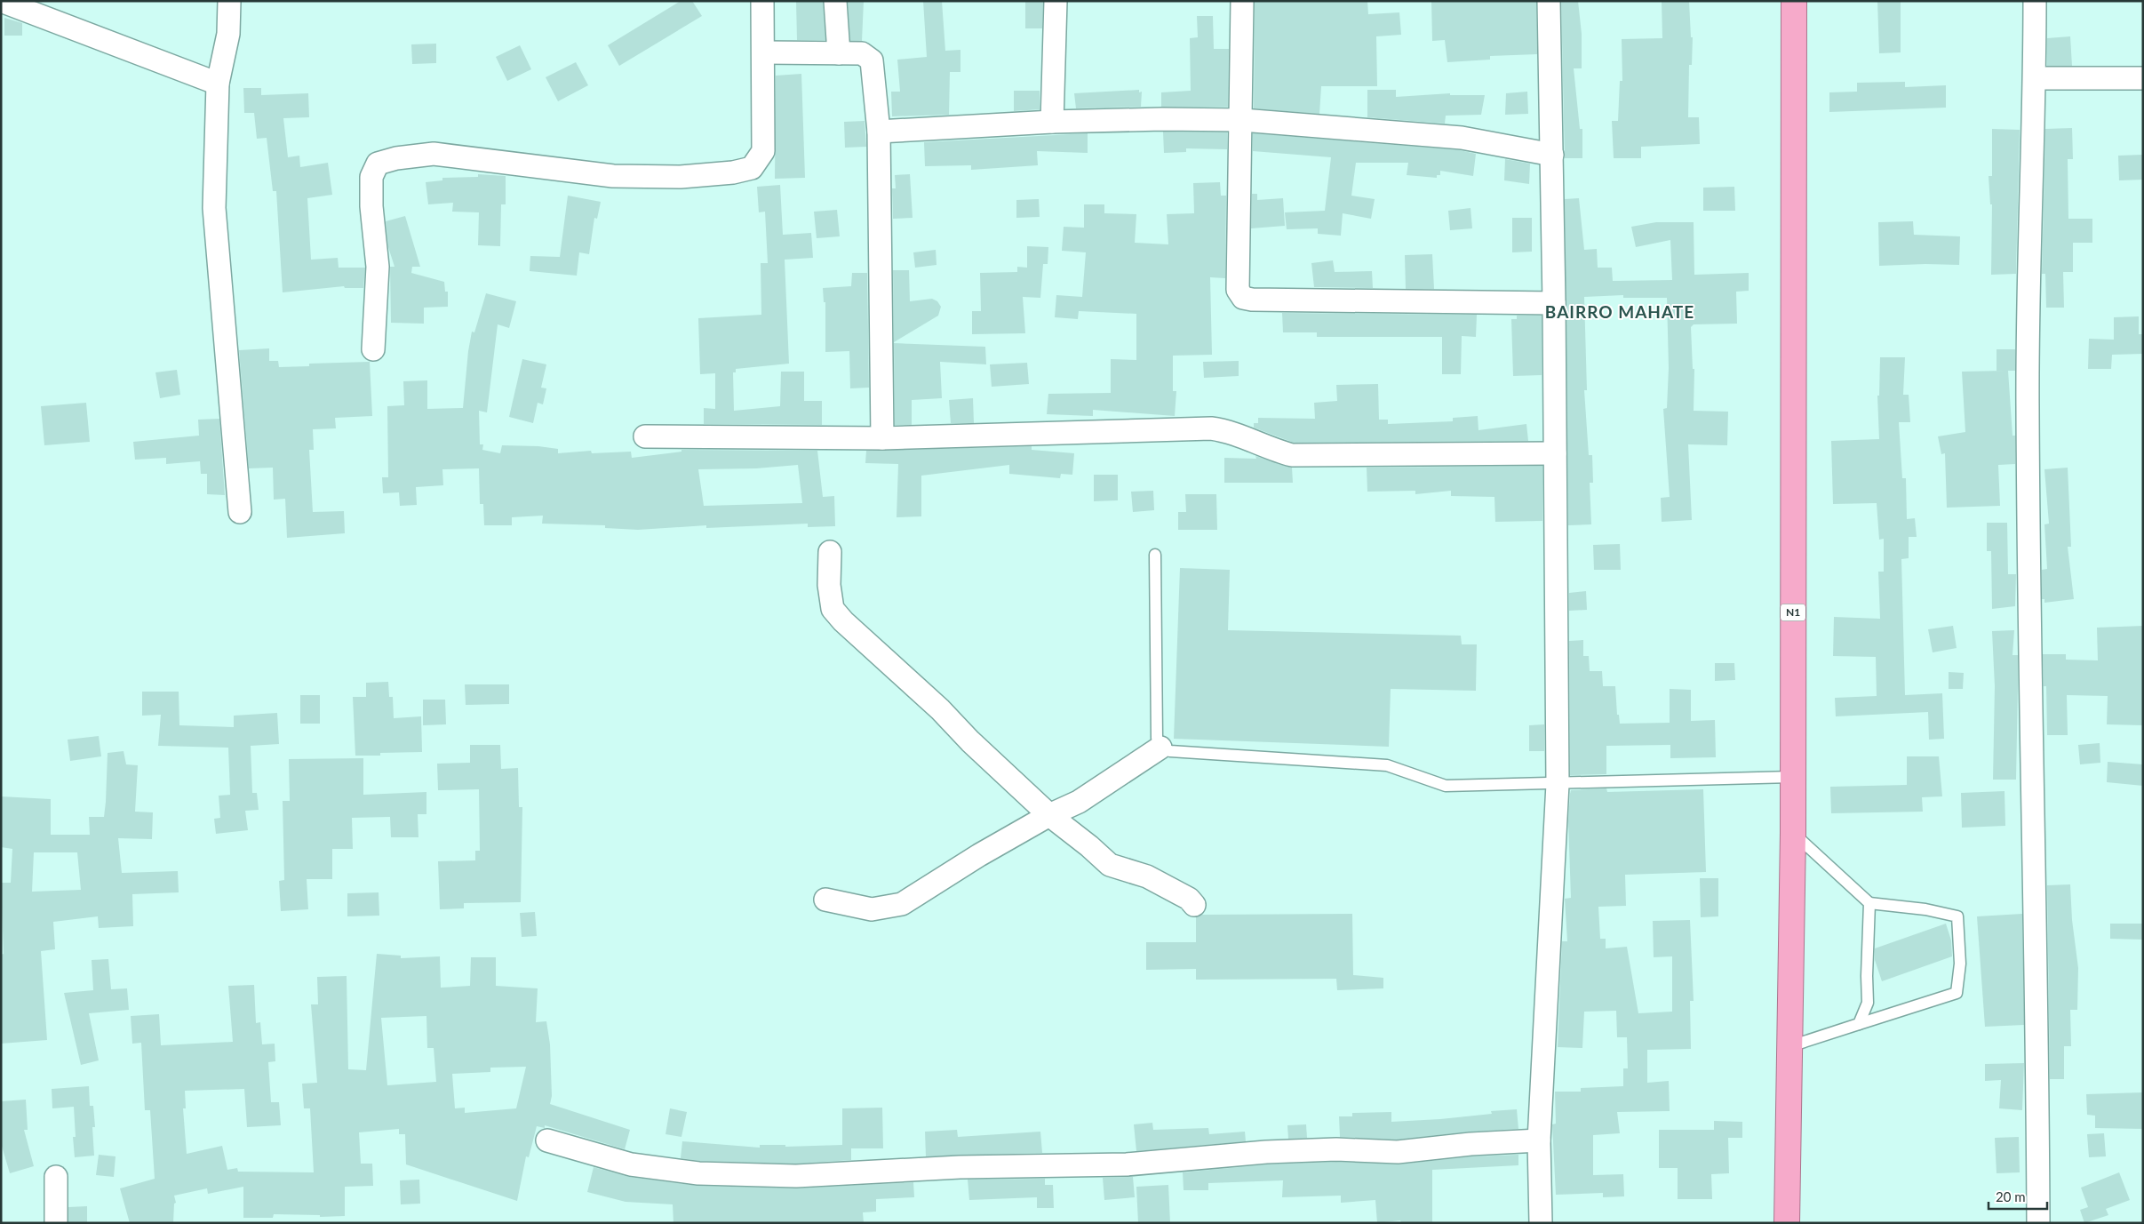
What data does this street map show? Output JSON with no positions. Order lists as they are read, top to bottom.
{
  "streets": {
    "highway": ["N1"]
  },
  "districts": ["BAIRRO MAHATE"],
  "scale_bar": "20 m"
}
